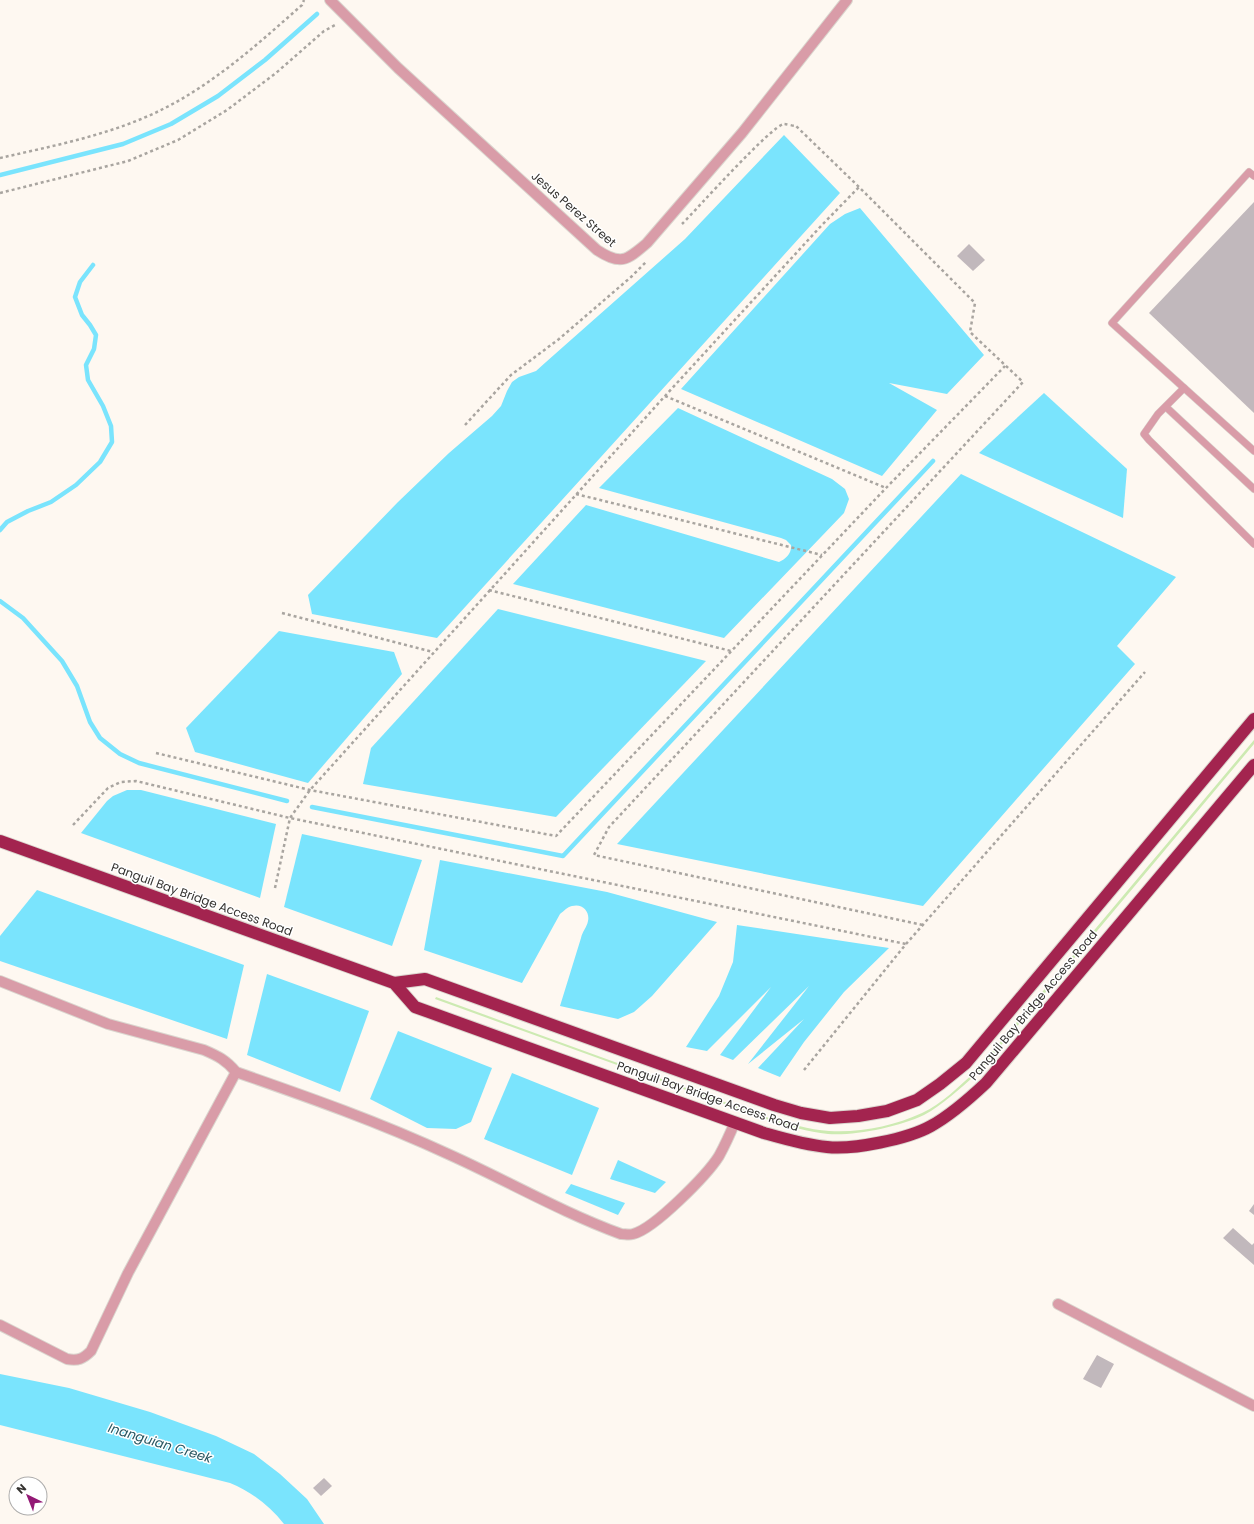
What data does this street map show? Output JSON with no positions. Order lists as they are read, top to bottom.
{
  "streets": {
    "highway": ["Panguil Bay Bridge Access Road"],
    "street": ["Jesus Perez Street"]
  },
  "water": ["Inanguian Creek"],
  "north": "top left"
}
